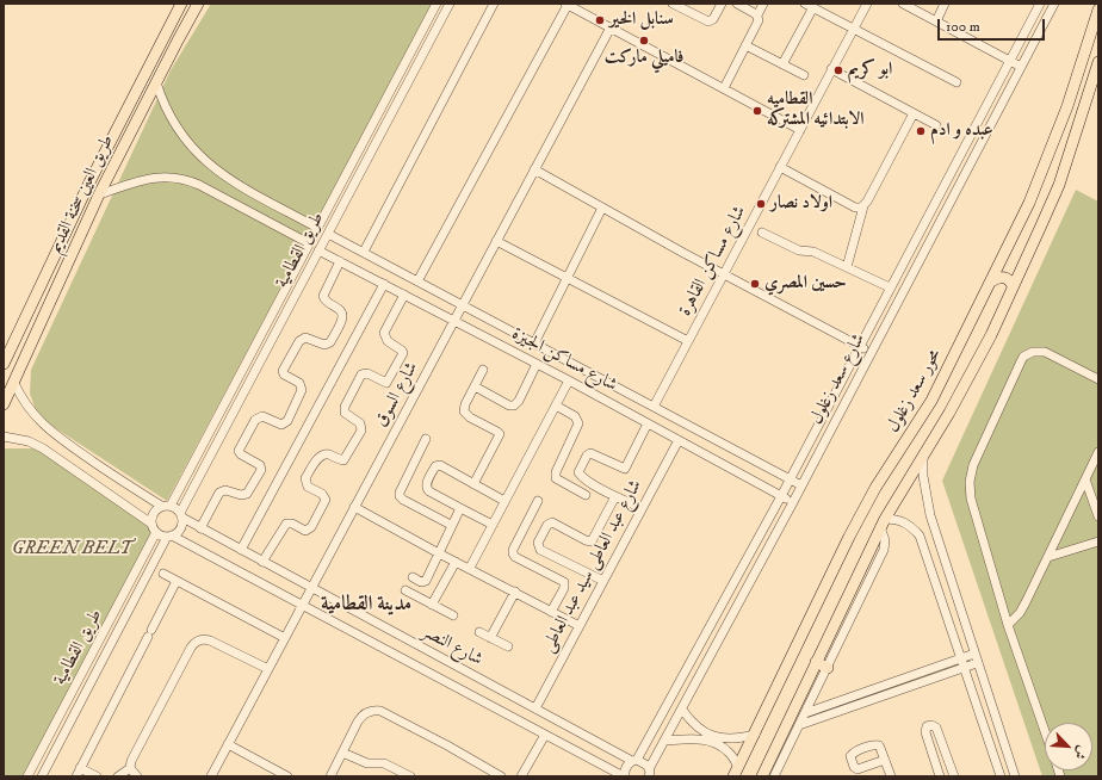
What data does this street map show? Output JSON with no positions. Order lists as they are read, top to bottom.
{
  "streets": {
    "main road": ["طريق العين سخنة القديم", "محور سعد زغلول"],
    "street": [
      "طريق القطامية",
      "شارع مساكن القاهرة",
      "شارع مساكن الجيزة",
      "شارع سعد زغلول",
      "شارع السوق",
      "شارع عبد العاطى سيد عبد العاطى",
      "شارع النصر"
    ]
  },
  "crossings": [
    ["طريق القطامية", "شارع مساكن الجيزة"],
    ["طريق القطامية", "شارع النصر"],
    ["شارع مساكن القاهرة", "شارع مساكن الجيزة"],
    ["شارع مساكن الجيزة", "شارع سعد زغلول"],
    ["شارع مساكن الجيزة", "شارع السوق"],
    ["شارع مساكن الجيزة", "شارع عبد العاطى سيد عبد العاطى"],
    ["شارع سعد زغلول", "شارع النصر"],
    ["شارع السوق", "شارع النصر"],
    ["شارع عبد العاطى سيد عبد العاطى", "شارع النصر"]
  ],
  "districts": ["مدينة القطامية"],
  "parks": ["GREEN BELT"],
  "places": [
    "سنابل الخير",
    "فاميلي ماركت",
    "ابو كريم",
    "القطاميه الابتدائيه المشتركه",
    "عبده و ادم",
    "اولاد نصار",
    "حسين المصري"
  ],
  "scale_bar": "100 m",
  "north": "bottom right"
}
